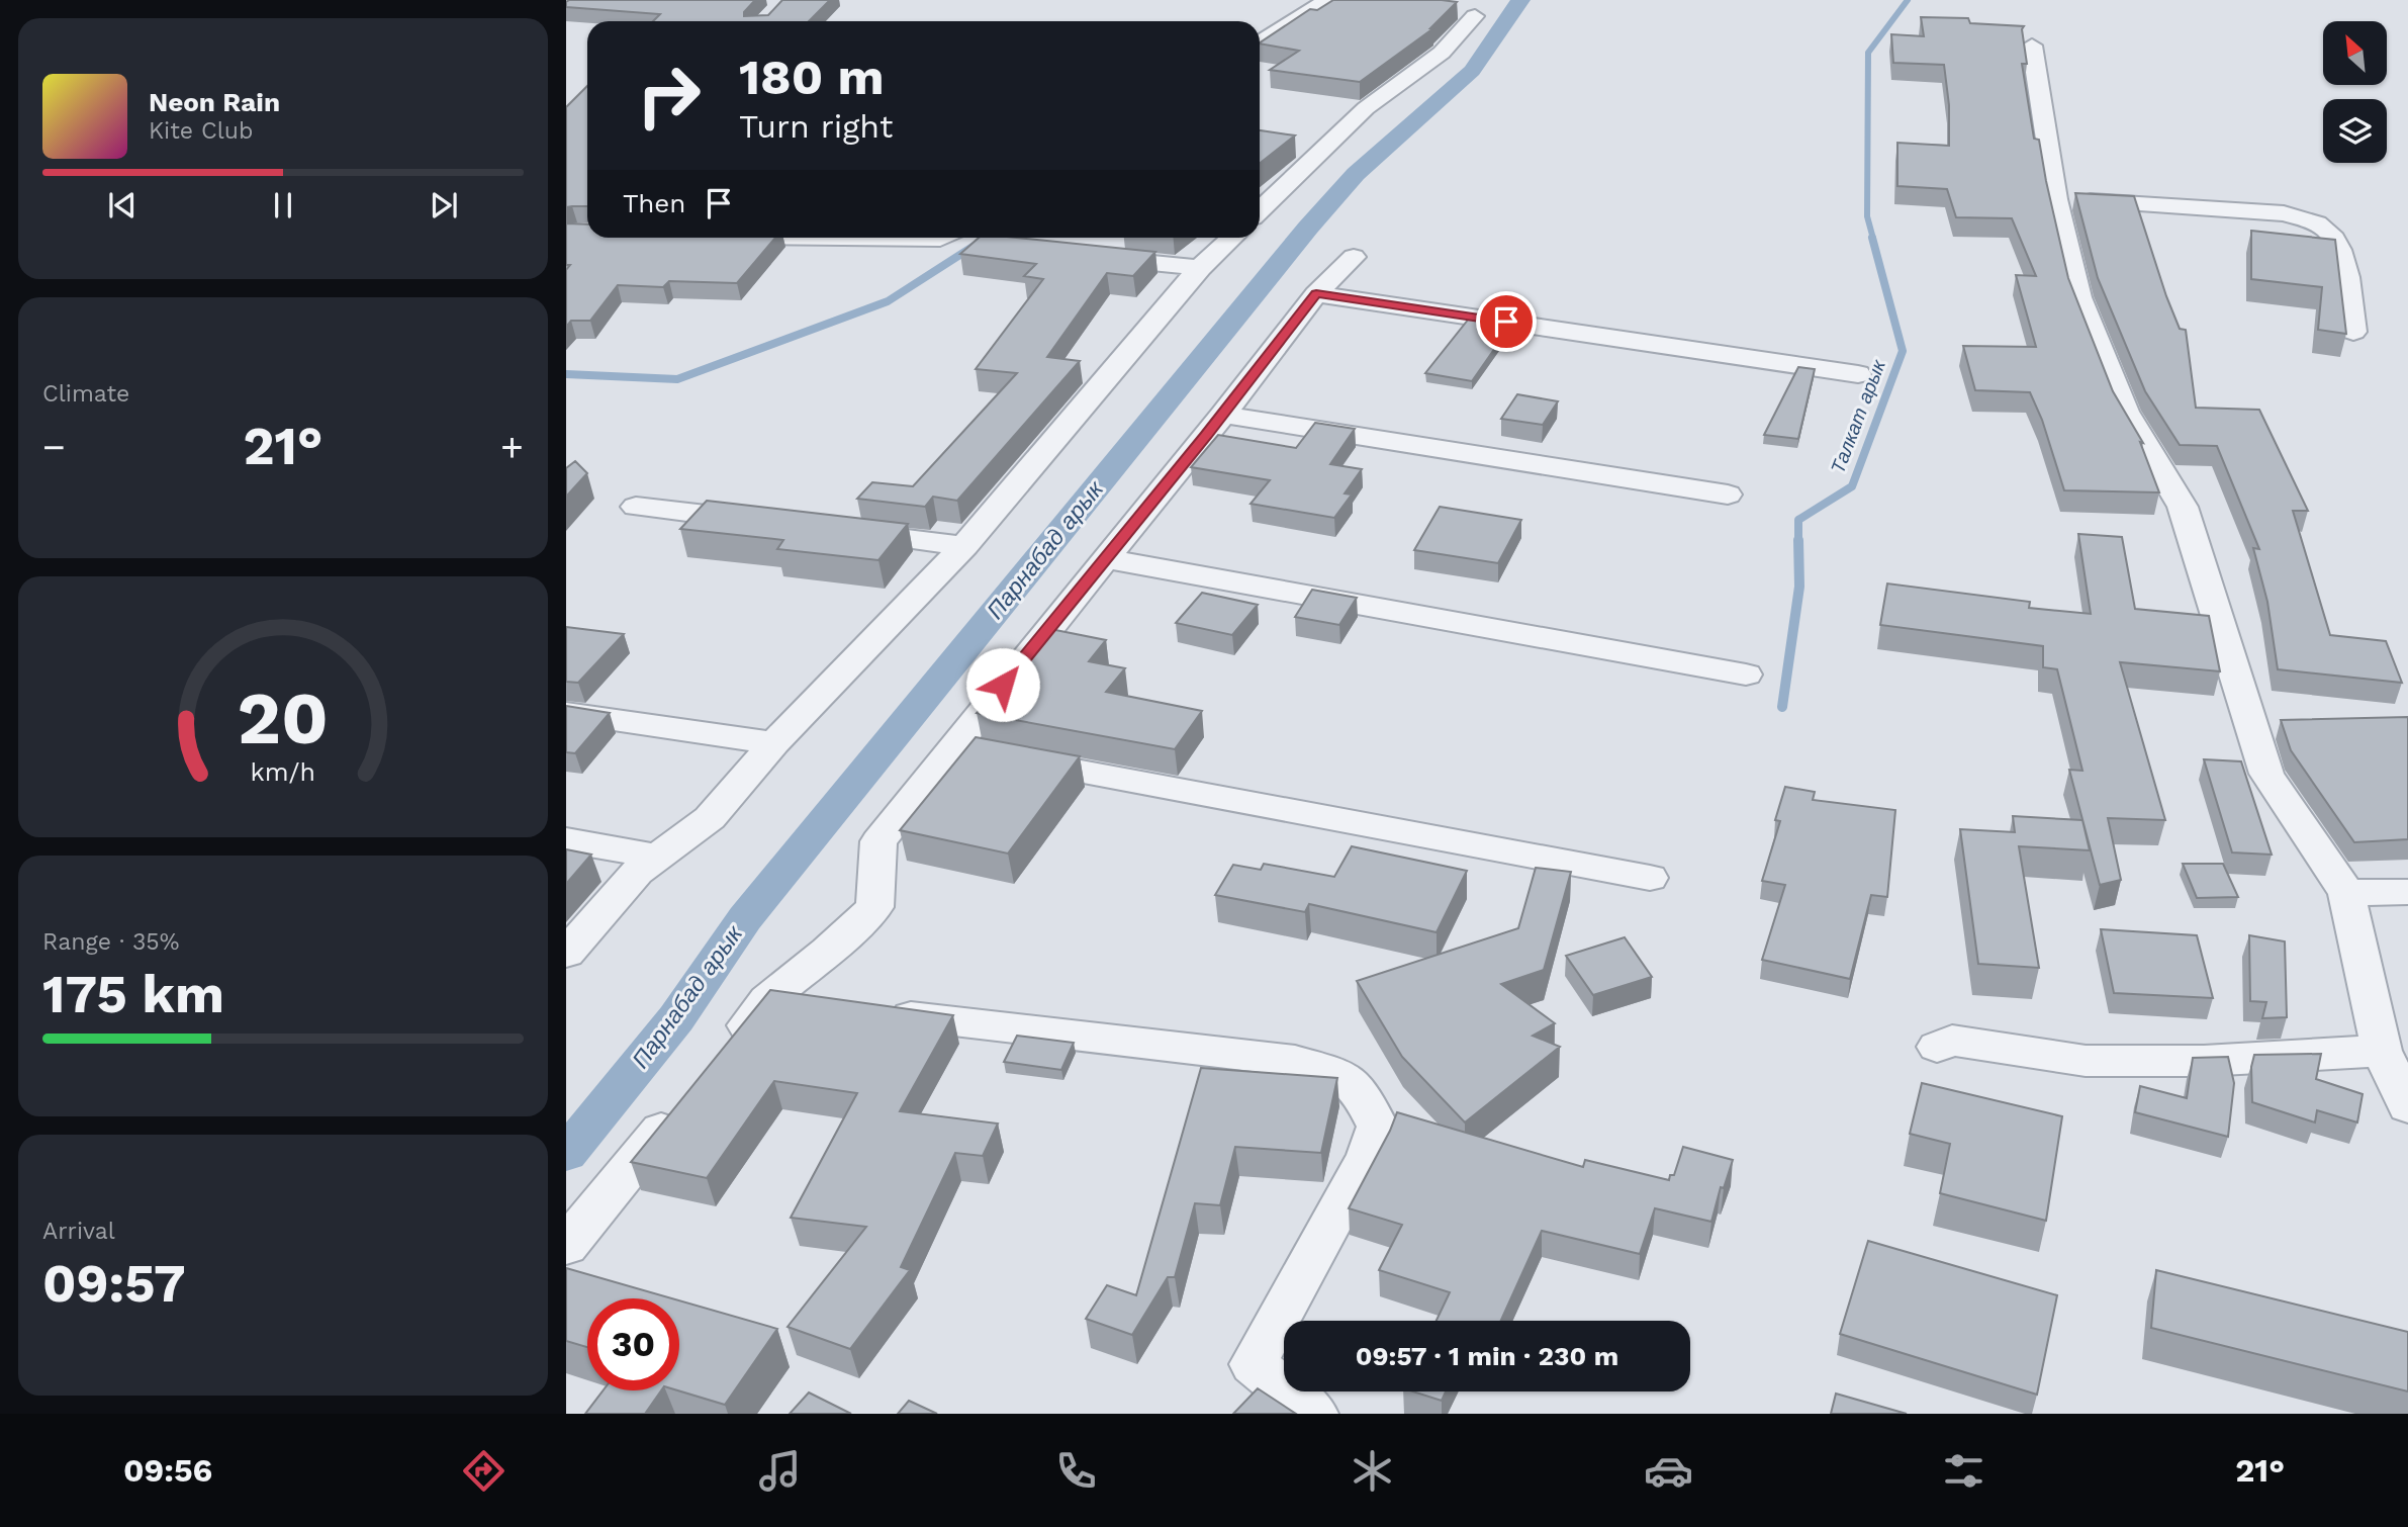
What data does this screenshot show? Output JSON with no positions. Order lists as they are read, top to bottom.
{
  "water": ["Талкат арык", "Парнабад арык"],
  "north": "top left",
  "page": {
    "turn": ["180 m", "Turn right"],
    "song": ["Neon Rain", "Kite Club"],
    "then": "Then",
    "tile": [
      "Climate",
      ["Range · 35%", "175 km"],
      ["Arrival", "09:57"]
    ],
    "heat": ["−", "21°", "+"],
    "limit": "30",
    "trip": "09:57 · 1 min · 230 m",
    "tabs": ["09:56", "21°"],
    "gauge": ["20", "km/h"]
  }
}
